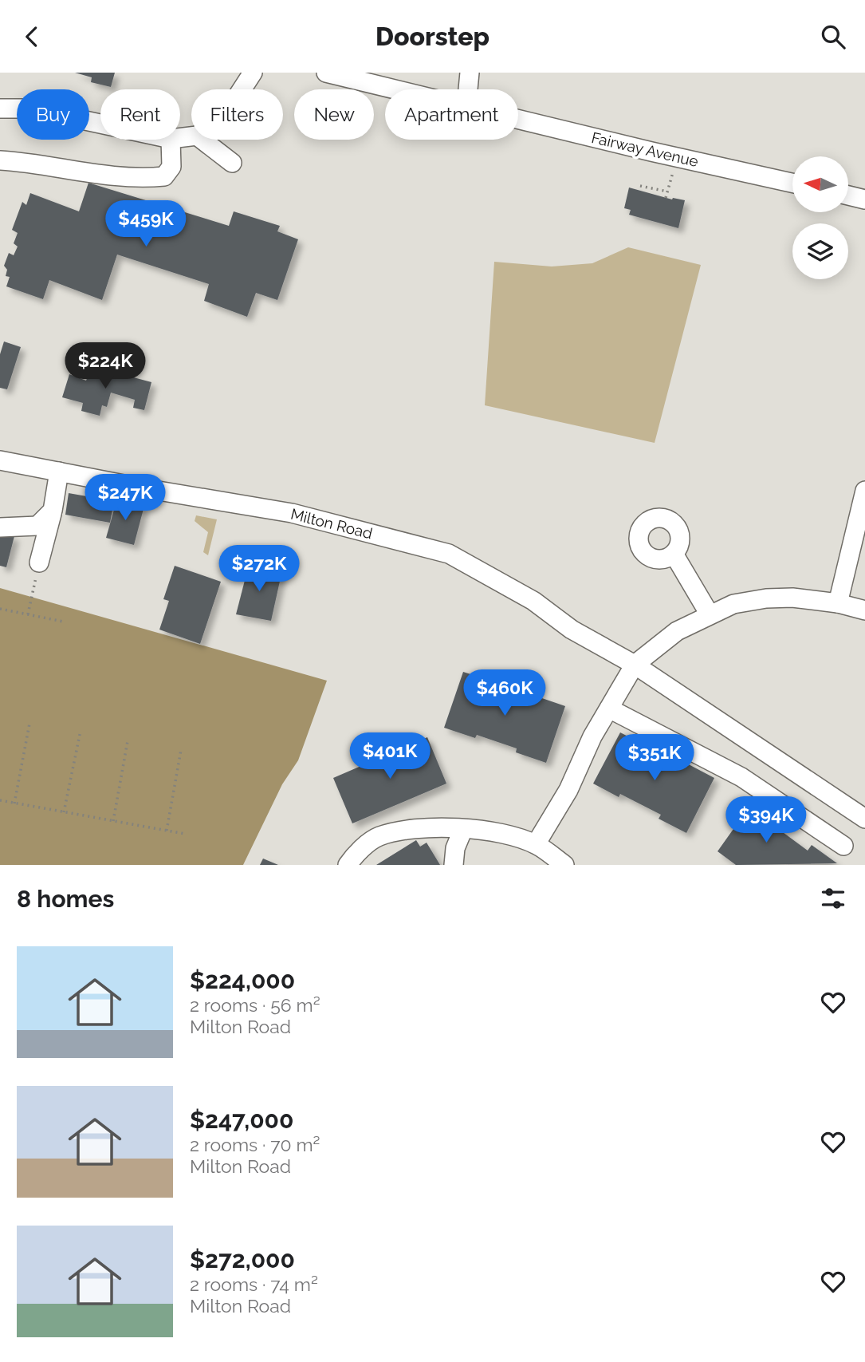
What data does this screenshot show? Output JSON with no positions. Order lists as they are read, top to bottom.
{
  "streets": {
    "street": ["Fairway Avenue", "Milton Road"]
  },
  "north": "left",
  "page": {
    "header": "Doorstep",
    "chip": [
      "Buy",
      "Rent",
      "Filters",
      "New",
      "Apartment"
    ],
    "price": [
      "$459K",
      "$224K",
      "$247K",
      "$272K",
      "$460K",
      "$401K",
      "$351K",
      "$394K"
    ],
    "heading": "8 homes",
    "list": [
      {
        "name": "$224,000",
        "note": "2 rooms · 56 m² · Milton Road"
      },
      {
        "name": "$247,000",
        "note": "2 rooms · 70 m² · Milton Road"
      },
      {
        "name": "$272,000",
        "note": "2 rooms · 74 m² · Milton Road"
      }
    ]
  }
}
